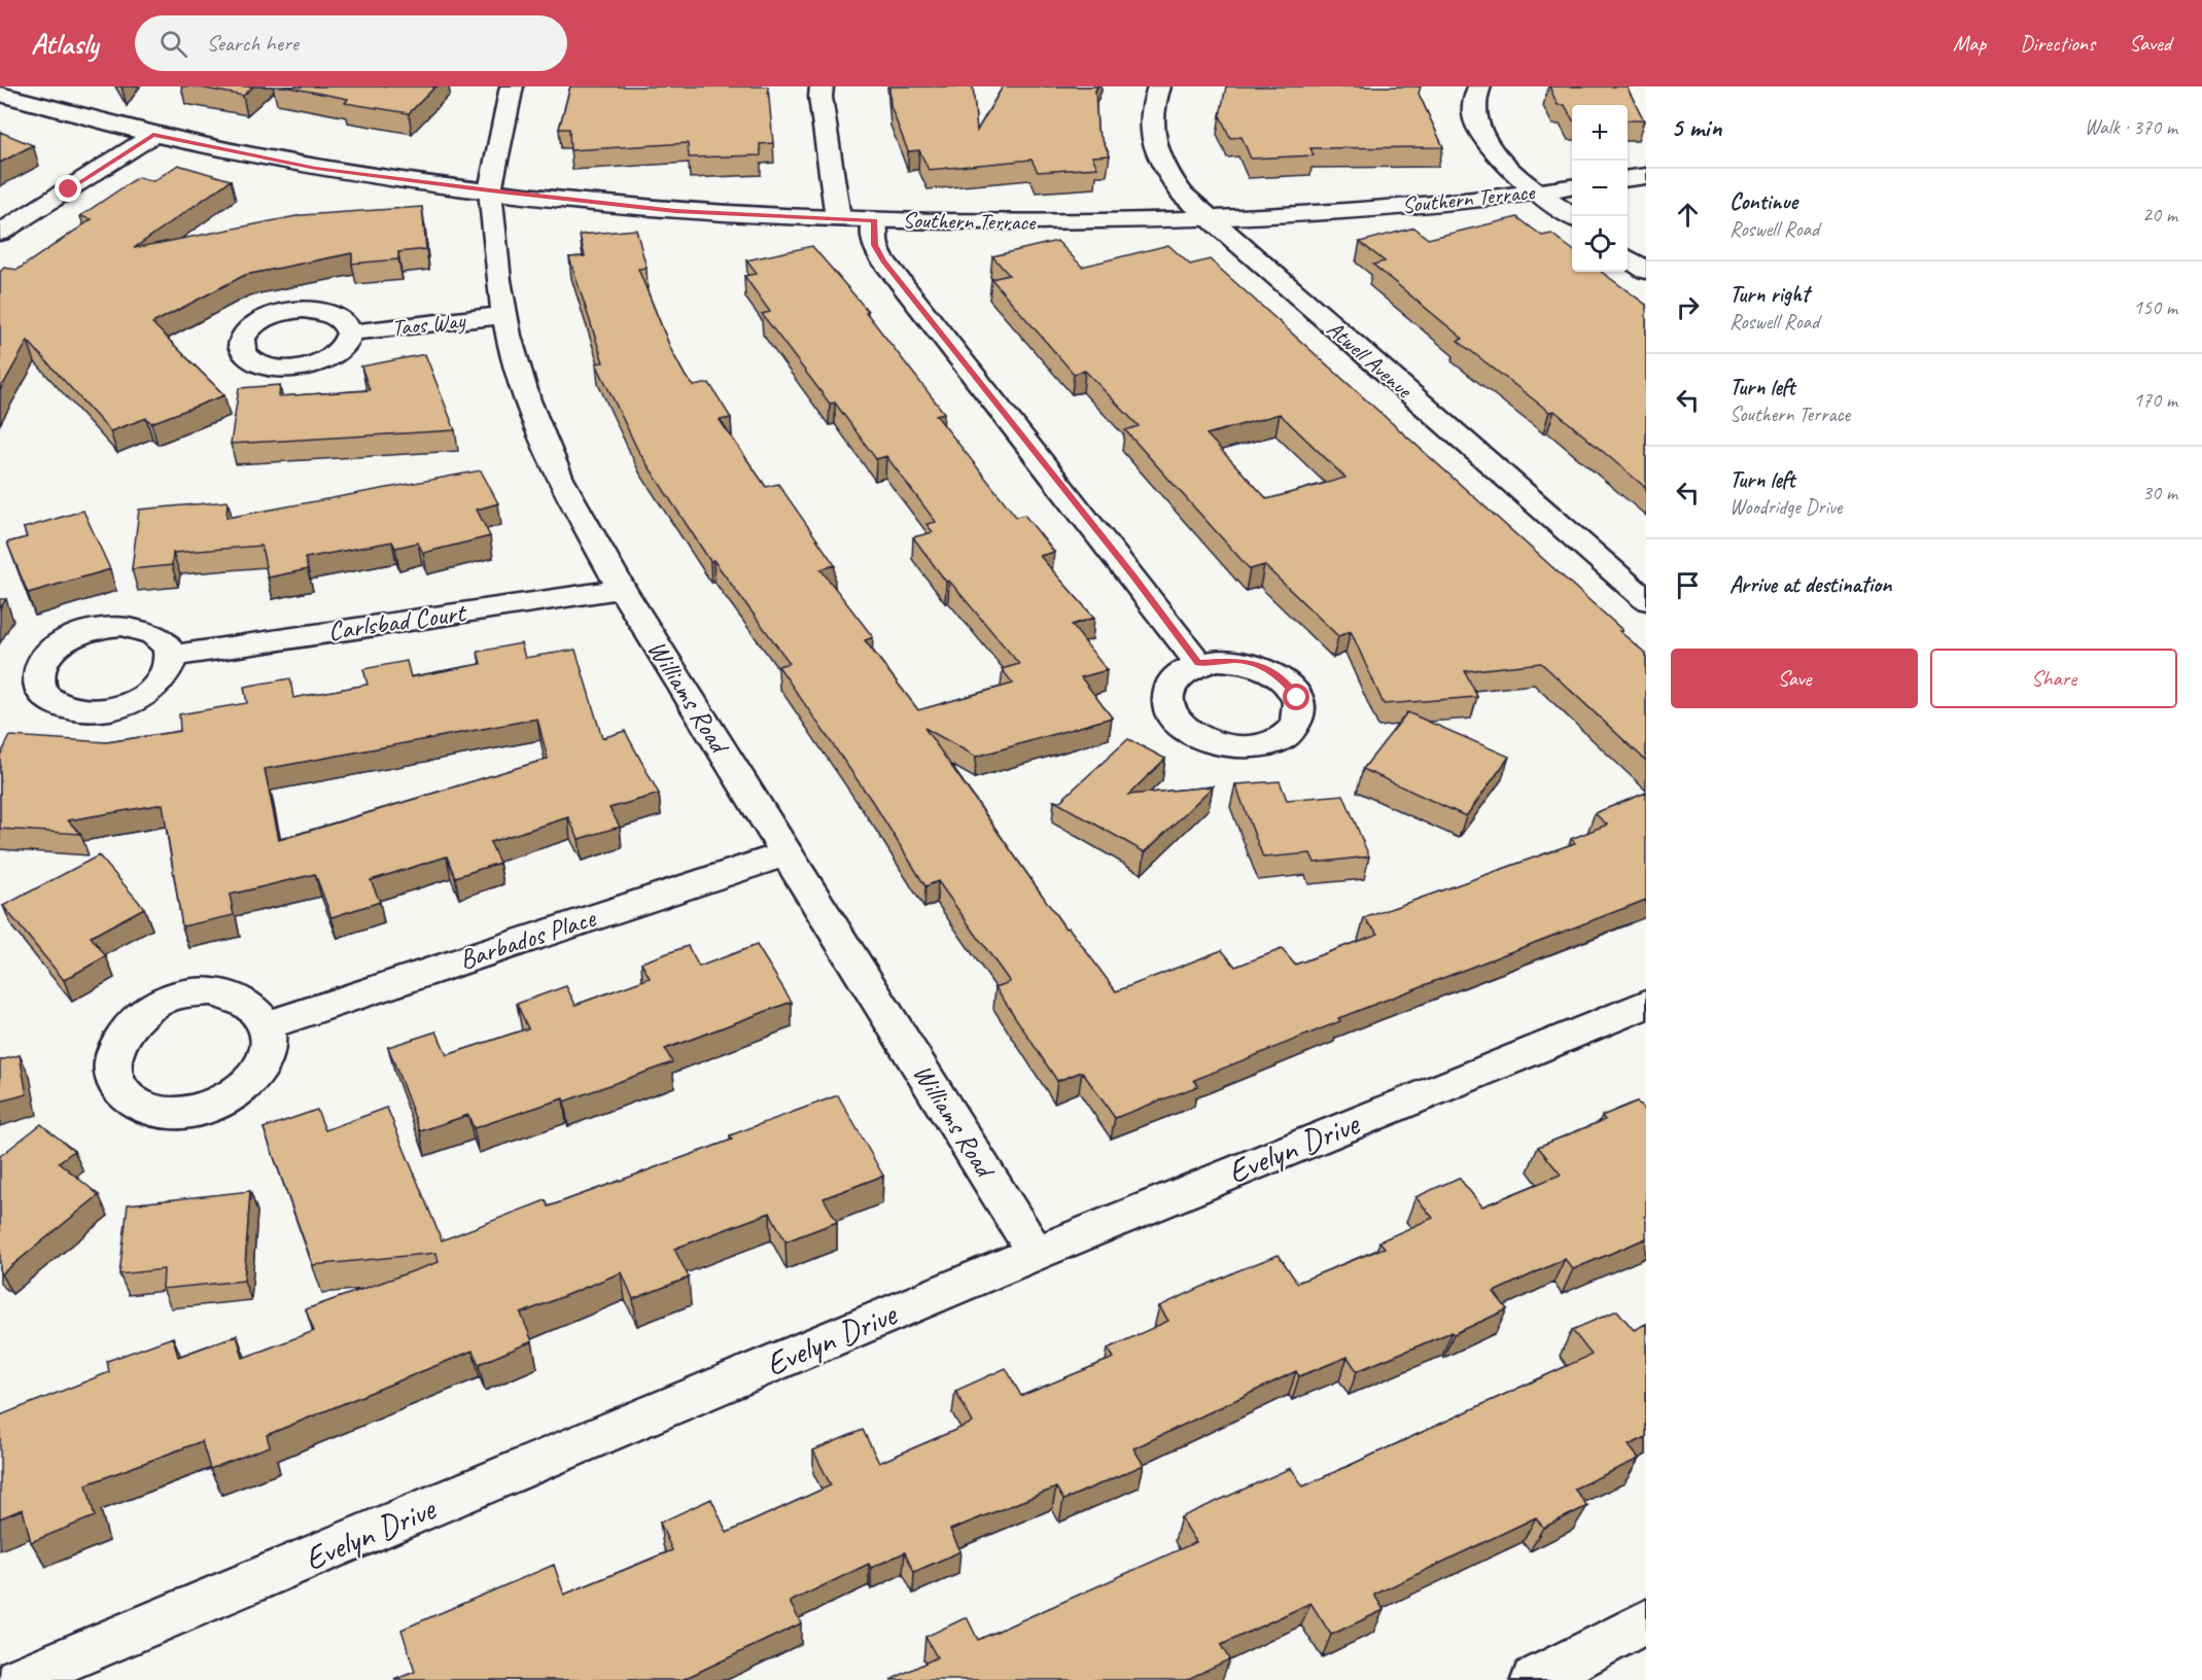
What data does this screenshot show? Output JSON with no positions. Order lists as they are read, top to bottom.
{
  "streets": {
    "street": [
      "Southern Terrace",
      "Taos Way",
      "Atwell Avenue",
      "Carlsbad Court",
      "Williams Road",
      "Barbados Place",
      "Evelyn Drive"
    ]
  },
  "crossings": [
    ["Southern Terrace", "Atwell Avenue"],
    ["Southern Terrace", "Williams Road"],
    ["Taos Way", "Williams Road"],
    ["Carlsbad Court", "Williams Road"],
    ["Williams Road", "Barbados Place"],
    ["Williams Road", "Evelyn Drive"]
  ],
  "page": {
    "header": "Atlasly",
    "search": "Search here",
    "nav": ["Map", "Directions", "Saved"],
    "heading": ["5 min", "Walk · 370 m"],
    "map_buttons": ["+", "−"],
    "list": [
      ["Continue", "Roswell Road", "20 m"],
      ["Turn right", "Roswell Road", "150 m"],
      ["Turn left", "Southern Terrace", "170 m"],
      ["Turn left", "Woodridge Drive", "30 m"],
      "Arrive at destination"
    ],
    "buttons": ["Save", "Share"]
  }
}
